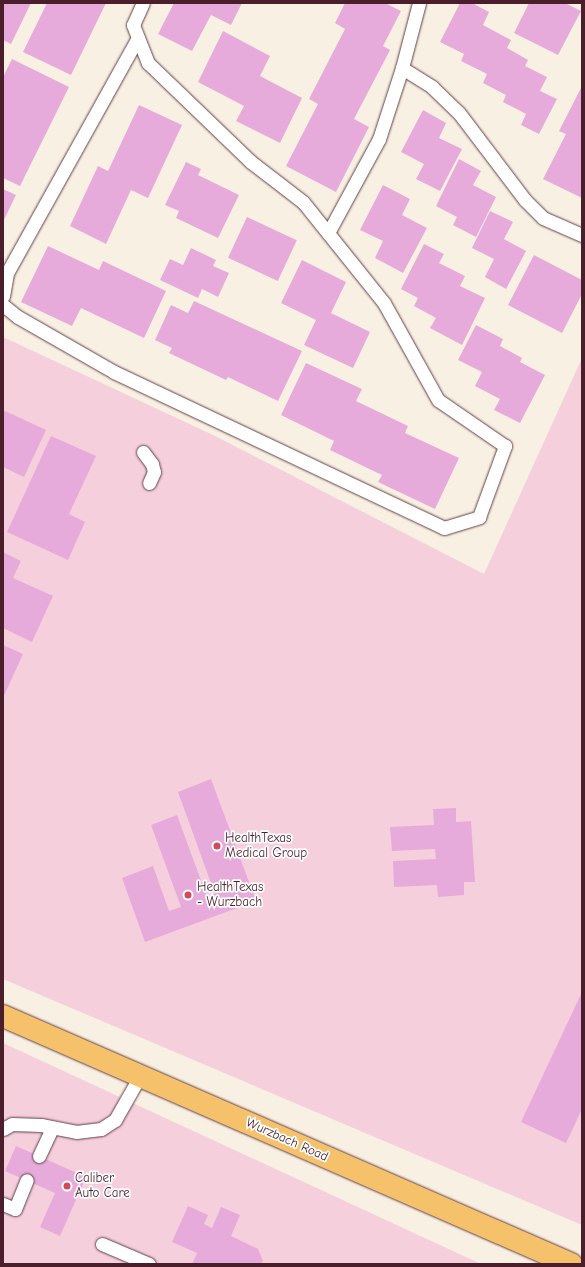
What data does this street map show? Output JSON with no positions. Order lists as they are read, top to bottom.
{
  "streets": {
    "main road": ["Wurzbach Road"]
  },
  "places": ["HealthTexas Medical Group", "HealthTexas - Wurzbach", "Caliber Auto Care"]
}
